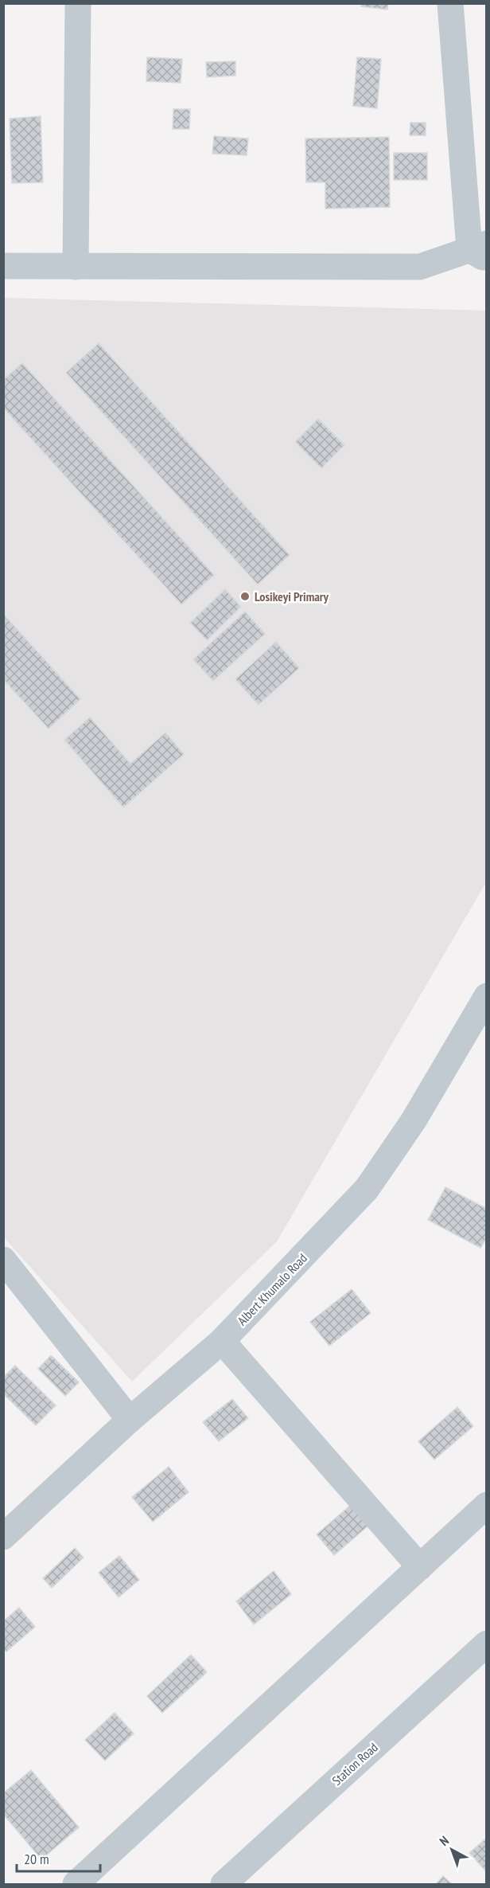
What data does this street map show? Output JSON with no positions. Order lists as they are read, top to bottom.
{
  "streets": {
    "street": ["Albert Khumalo Road", "Station Road"]
  },
  "places": ["Losikeyi Primary"],
  "scale_bar": "20 m",
  "north": "top left"
}
